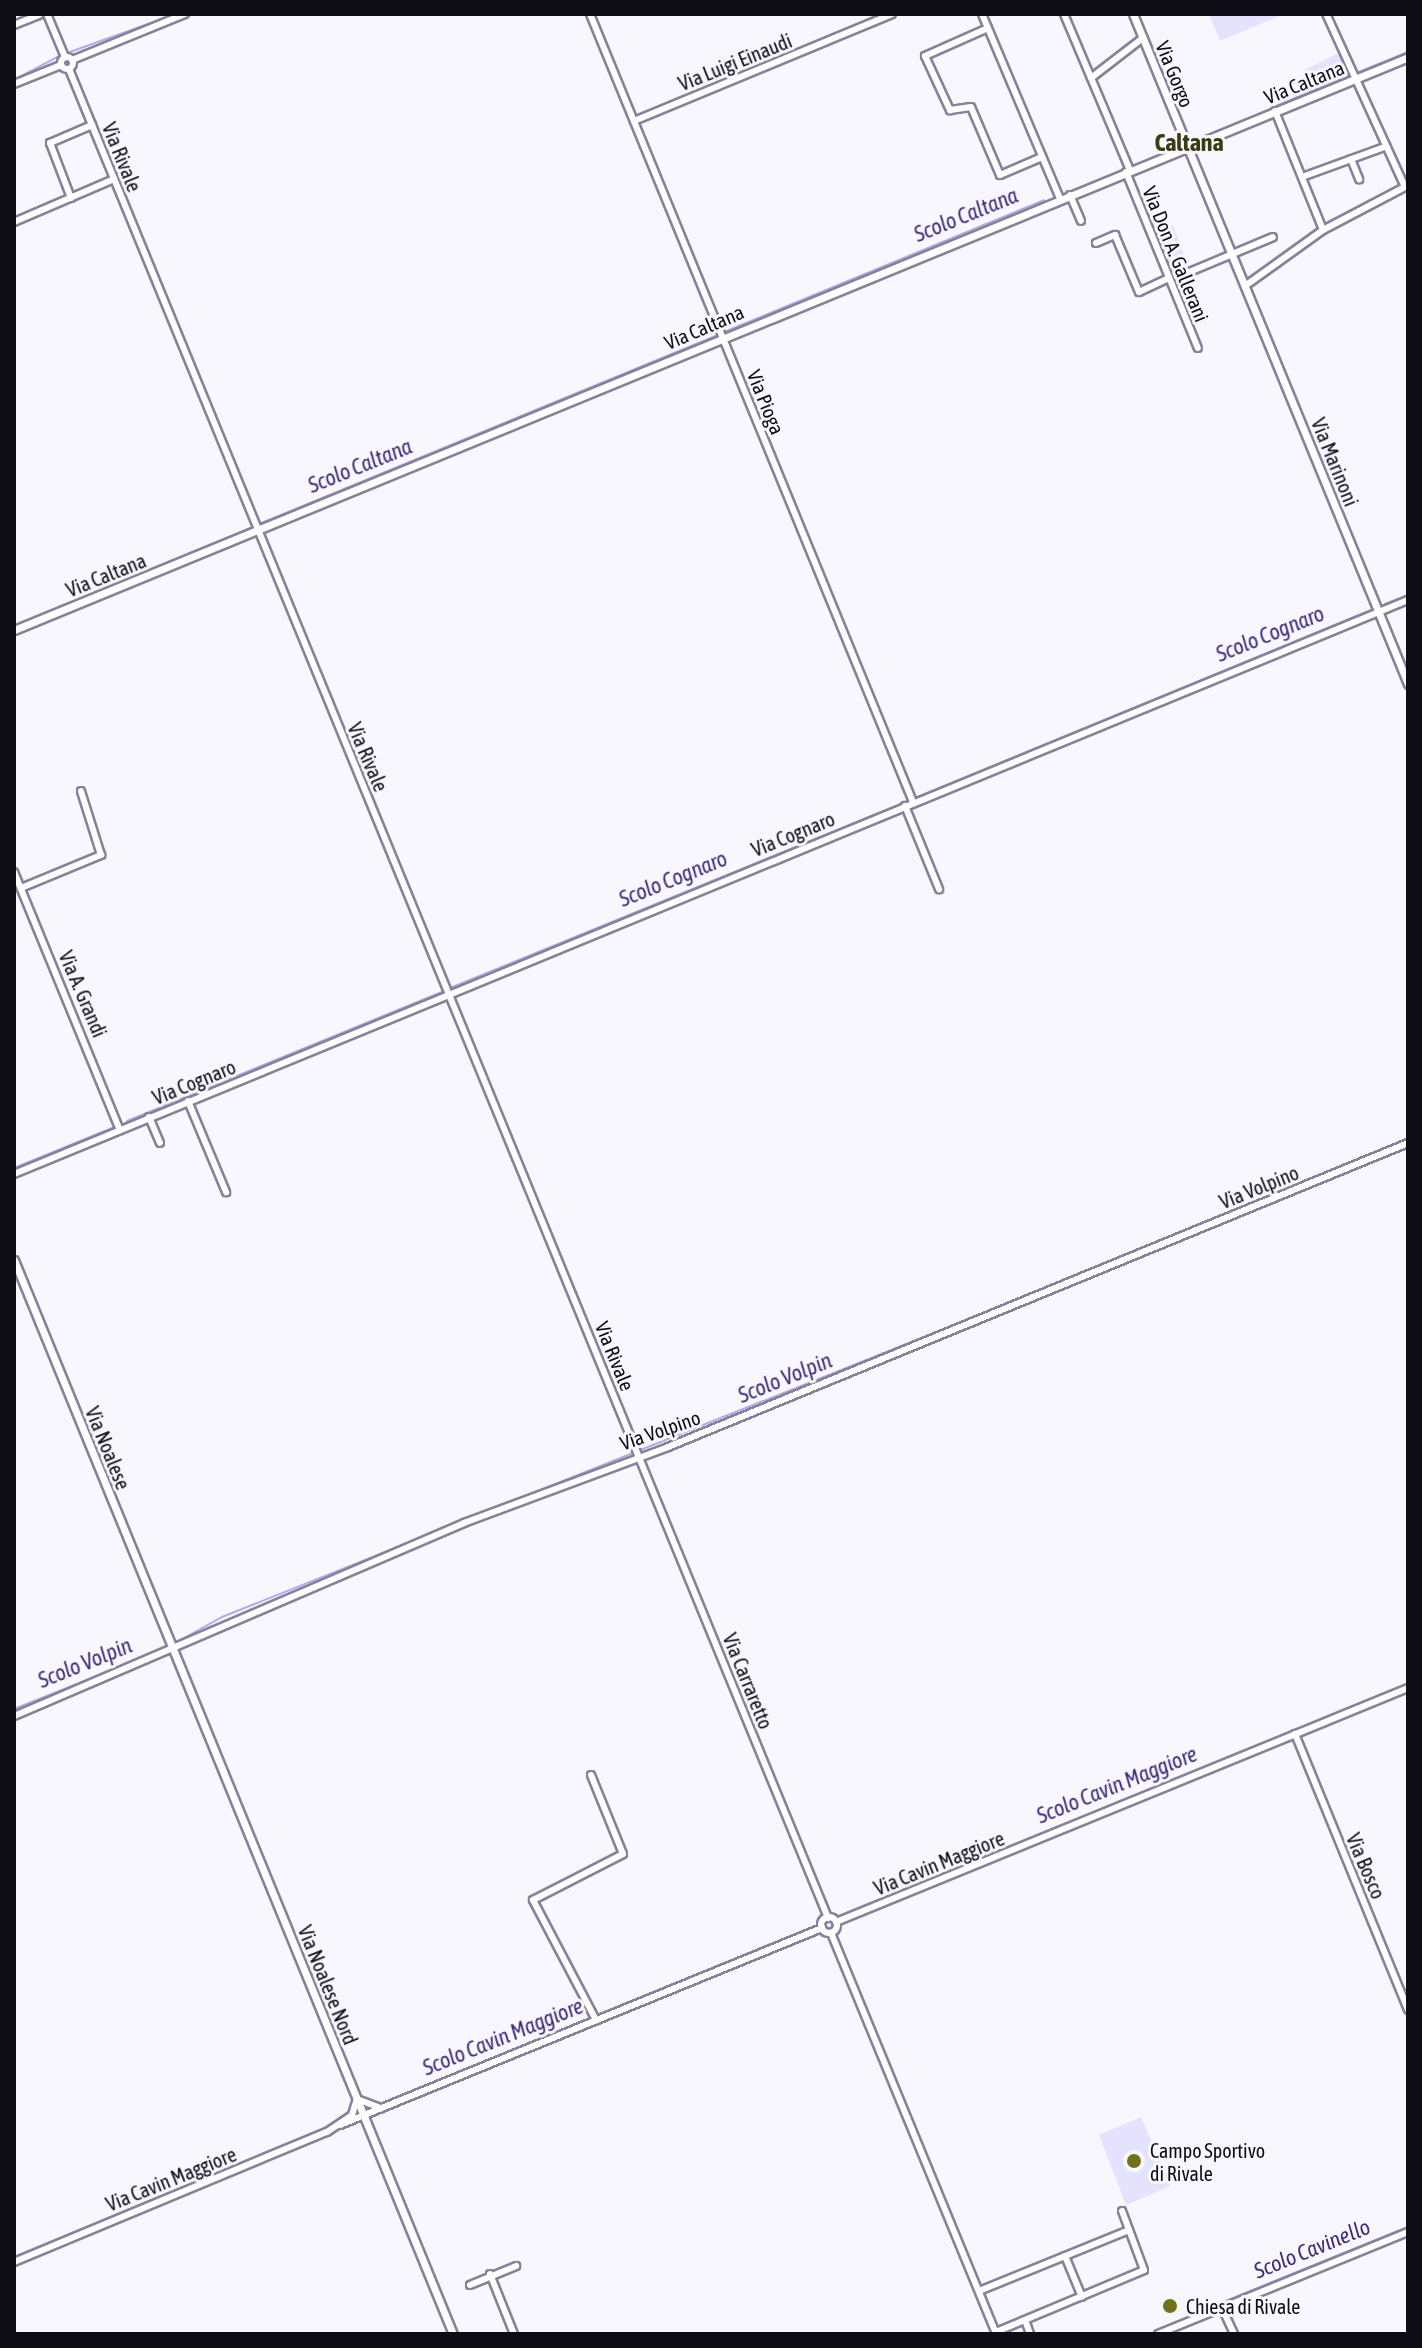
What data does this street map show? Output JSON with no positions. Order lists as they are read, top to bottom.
{
  "streets": {
    "main road": [
      "Via Gorgo",
      "Via Caltana",
      "Via Marinoni",
      "Via Noalese",
      "Via Noalese Nord"
    ],
    "street": [
      "Via Luigi Einaudi",
      "Via Rivale",
      "Via Don A. Gallerani",
      "Via Pioga",
      "Via Cognaro",
      "Via A. Grandi",
      "Via Volpino",
      "Via Carraretto",
      "Via Cavin Maggiore",
      "Via Bosco"
    ]
  },
  "crossings": [
    ["Via Luigi Einaudi", "Via Pioga"],
    ["Via Gorgo", "Via Caltana"],
    ["Via Gorgo", "Via Marinoni"],
    ["Via Caltana", "Via Rivale"],
    ["Via Caltana", "Via Don A. Gallerani"],
    ["Via Caltana", "Via Pioga"],
    ["Via Caltana", "Via Marinoni"],
    ["Via Rivale", "Via Cognaro"],
    ["Via Rivale", "Via Volpino"],
    ["Via Rivale", "Via Carraretto"],
    ["Via Pioga", "Via Cognaro"],
    ["Via Marinoni", "Via Cognaro"],
    ["Via Cognaro", "Via A. Grandi"],
    ["Via Volpino", "Via Noalese"],
    ["Via Volpino", "Via Carraretto"],
    ["Via Volpino", "Via Noalese Nord"],
    ["Via Noalese", "Via Noalese Nord"],
    ["Via Cavin Maggiore", "Via Bosco"],
    ["Via Cavin Maggiore", "Via Noalese Nord"]
  ],
  "districts": ["Caltana"],
  "water": [
    "Scolo Caltana",
    "Scolo Cognaro",
    "Scolo Volpin",
    "Scolo Cavin Maggiore",
    "Scolo Cavinello"
  ],
  "places": ["Campo Sportivo di Rivale", "Chiesa di Rivale"]
}
